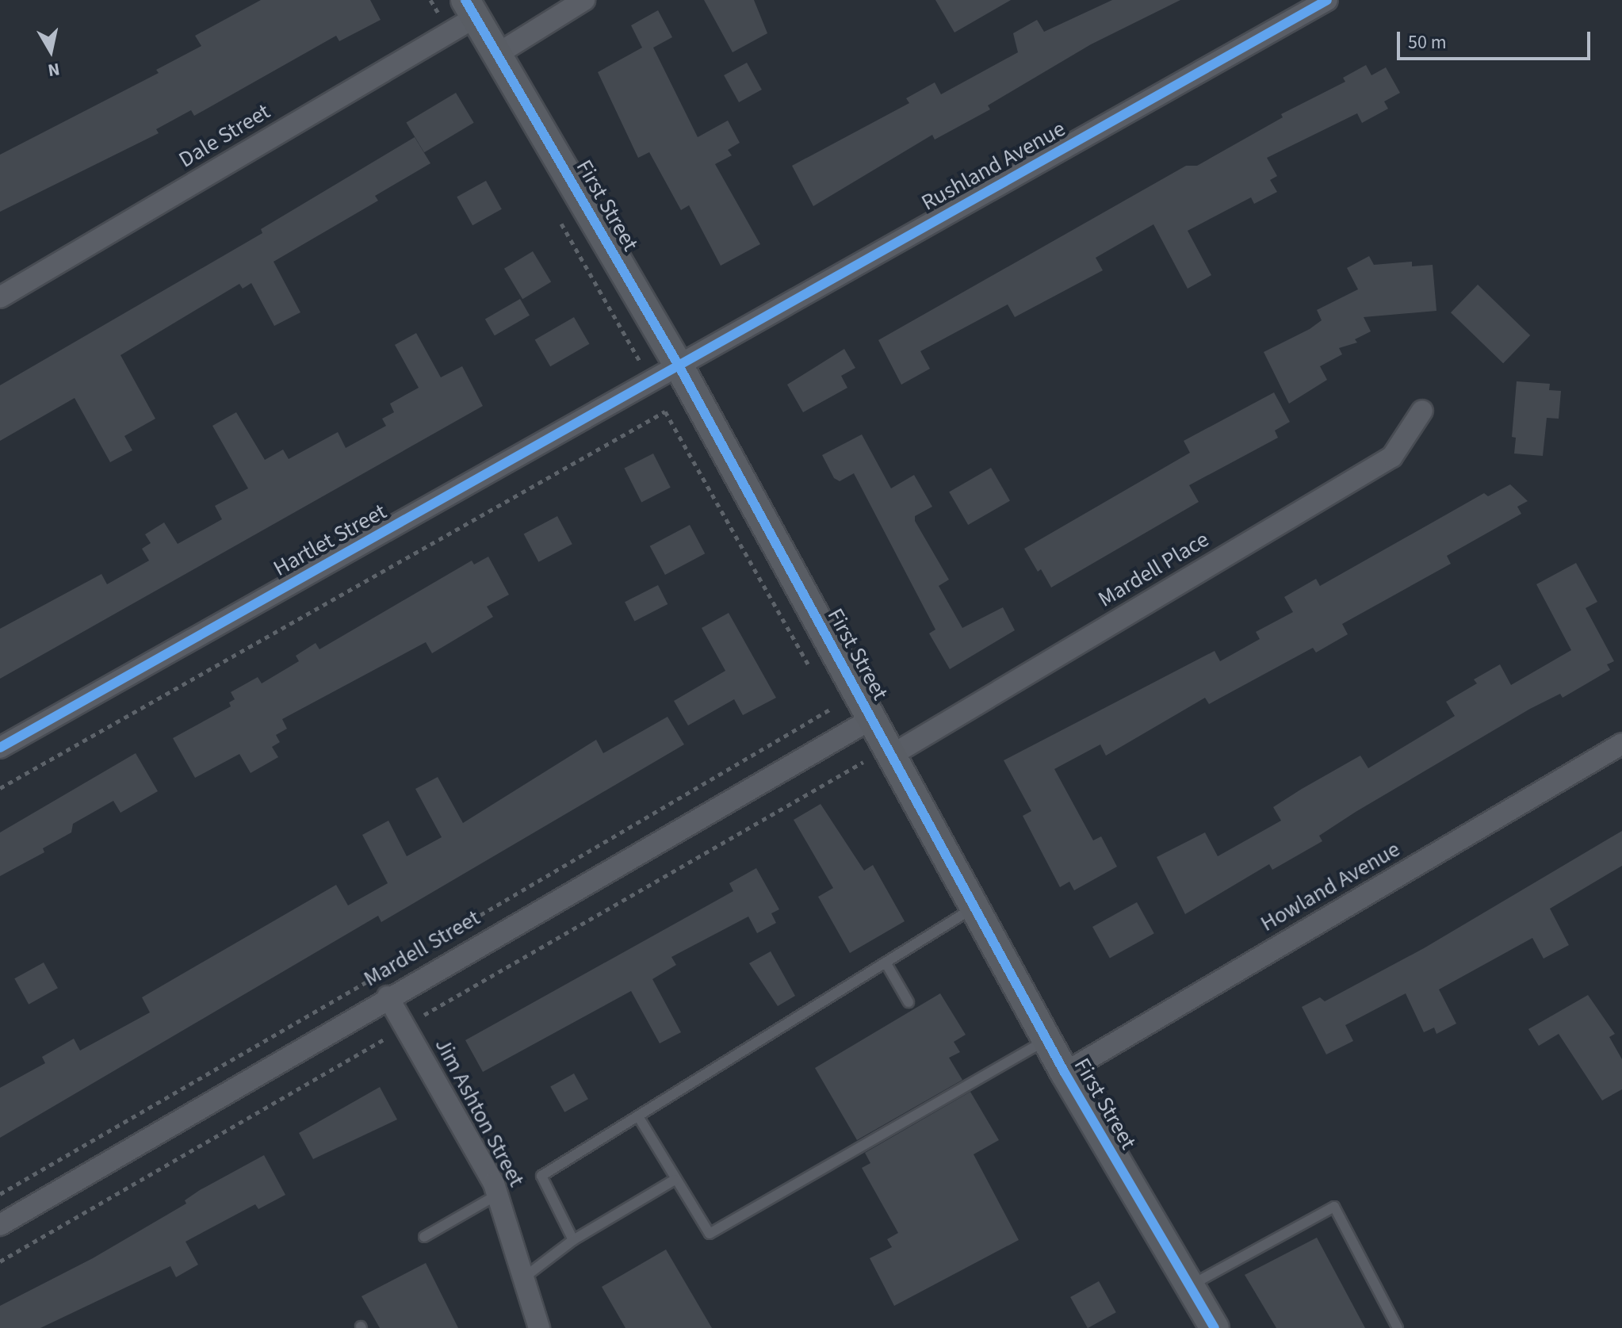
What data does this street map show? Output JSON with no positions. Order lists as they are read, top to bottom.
{
  "streets": {
    "street": [
      "Dale Street",
      "Rushland Avenue",
      "First Street",
      "Hartlet Street",
      "Mardell Place",
      "Howland Avenue",
      "Mardell Street",
      "Jim Ashton Street"
    ]
  },
  "crossings": [
    ["Dale Street", "First Street"],
    ["Rushland Avenue", "First Street"],
    ["Rushland Avenue", "Hartlet Street"],
    ["First Street", "Hartlet Street"],
    ["First Street", "Mardell Place"],
    ["First Street", "Howland Avenue"],
    ["First Street", "Mardell Street"],
    ["Mardell Street", "Jim Ashton Street"]
  ],
  "scale_bar": "50 m",
  "north": "bottom"
}
